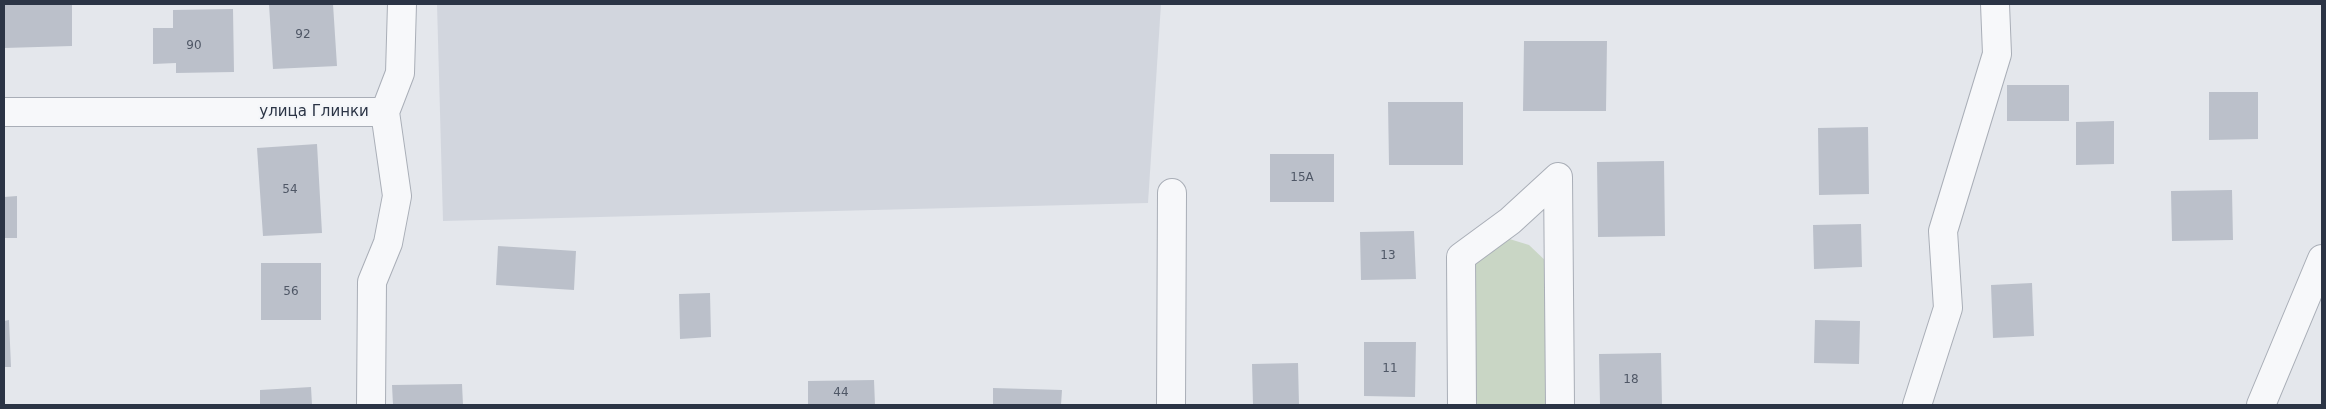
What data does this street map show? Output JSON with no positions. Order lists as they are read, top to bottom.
{
  "streets": {
    "street": ["улица Глинки"]
  },
  "house_numbers": [
    "92",
    "90",
    "15А",
    "54",
    "13",
    "56",
    "11",
    "18",
    "44"
  ]
}
